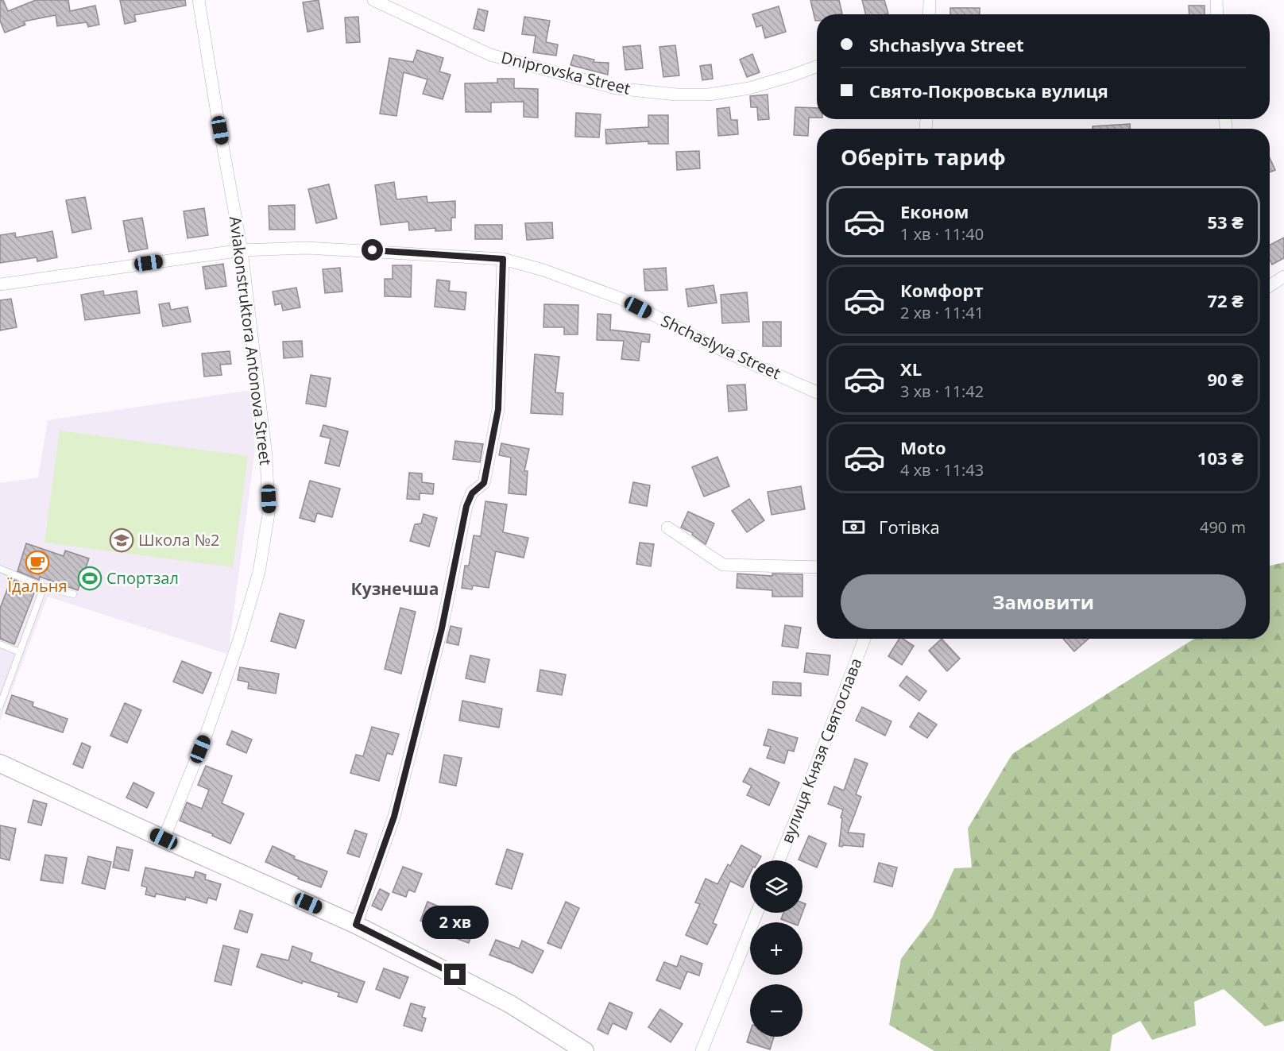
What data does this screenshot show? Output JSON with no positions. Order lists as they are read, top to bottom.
{
  "streets": {
    "street": [
      "Dniprovska Street",
      "Aviakonstruktora Antonova Street",
      "Shchaslyva Street",
      "вулиця Князя Святослава"
    ]
  },
  "crossings": [
    ["Aviakonstruktora Antonova Street", "Shchaslyva Street"]
  ],
  "districts": ["Кузнечша"],
  "places": {
    "school or university": ["Школа №2"],
    "cafe": ["Їдальня"],
    "sports": ["Спортзал"]
  },
  "page": {
    "banner": ["Shchaslyva Street", "Свято-Покровська вулиця"],
    "heading": "Оберіть тариф",
    "list": [
      {
        "name": "Економ",
        "note": "1 хв · 11:40",
        "value": "53 ₴"
      },
      {
        "name": "Комфорт",
        "note": "2 хв · 11:41",
        "value": "72 ₴"
      },
      {
        "name": "XL",
        "note": "3 хв · 11:42",
        "value": "90 ₴"
      },
      {
        "name": "Moto",
        "note": "4 хв · 11:43",
        "value": "103 ₴"
      }
    ],
    "pay": ["Готівка", "490 m"],
    "buttons": "Замовити",
    "map_buttons": ["+", "−"],
    "bubble": "2 хв"
  }
}
